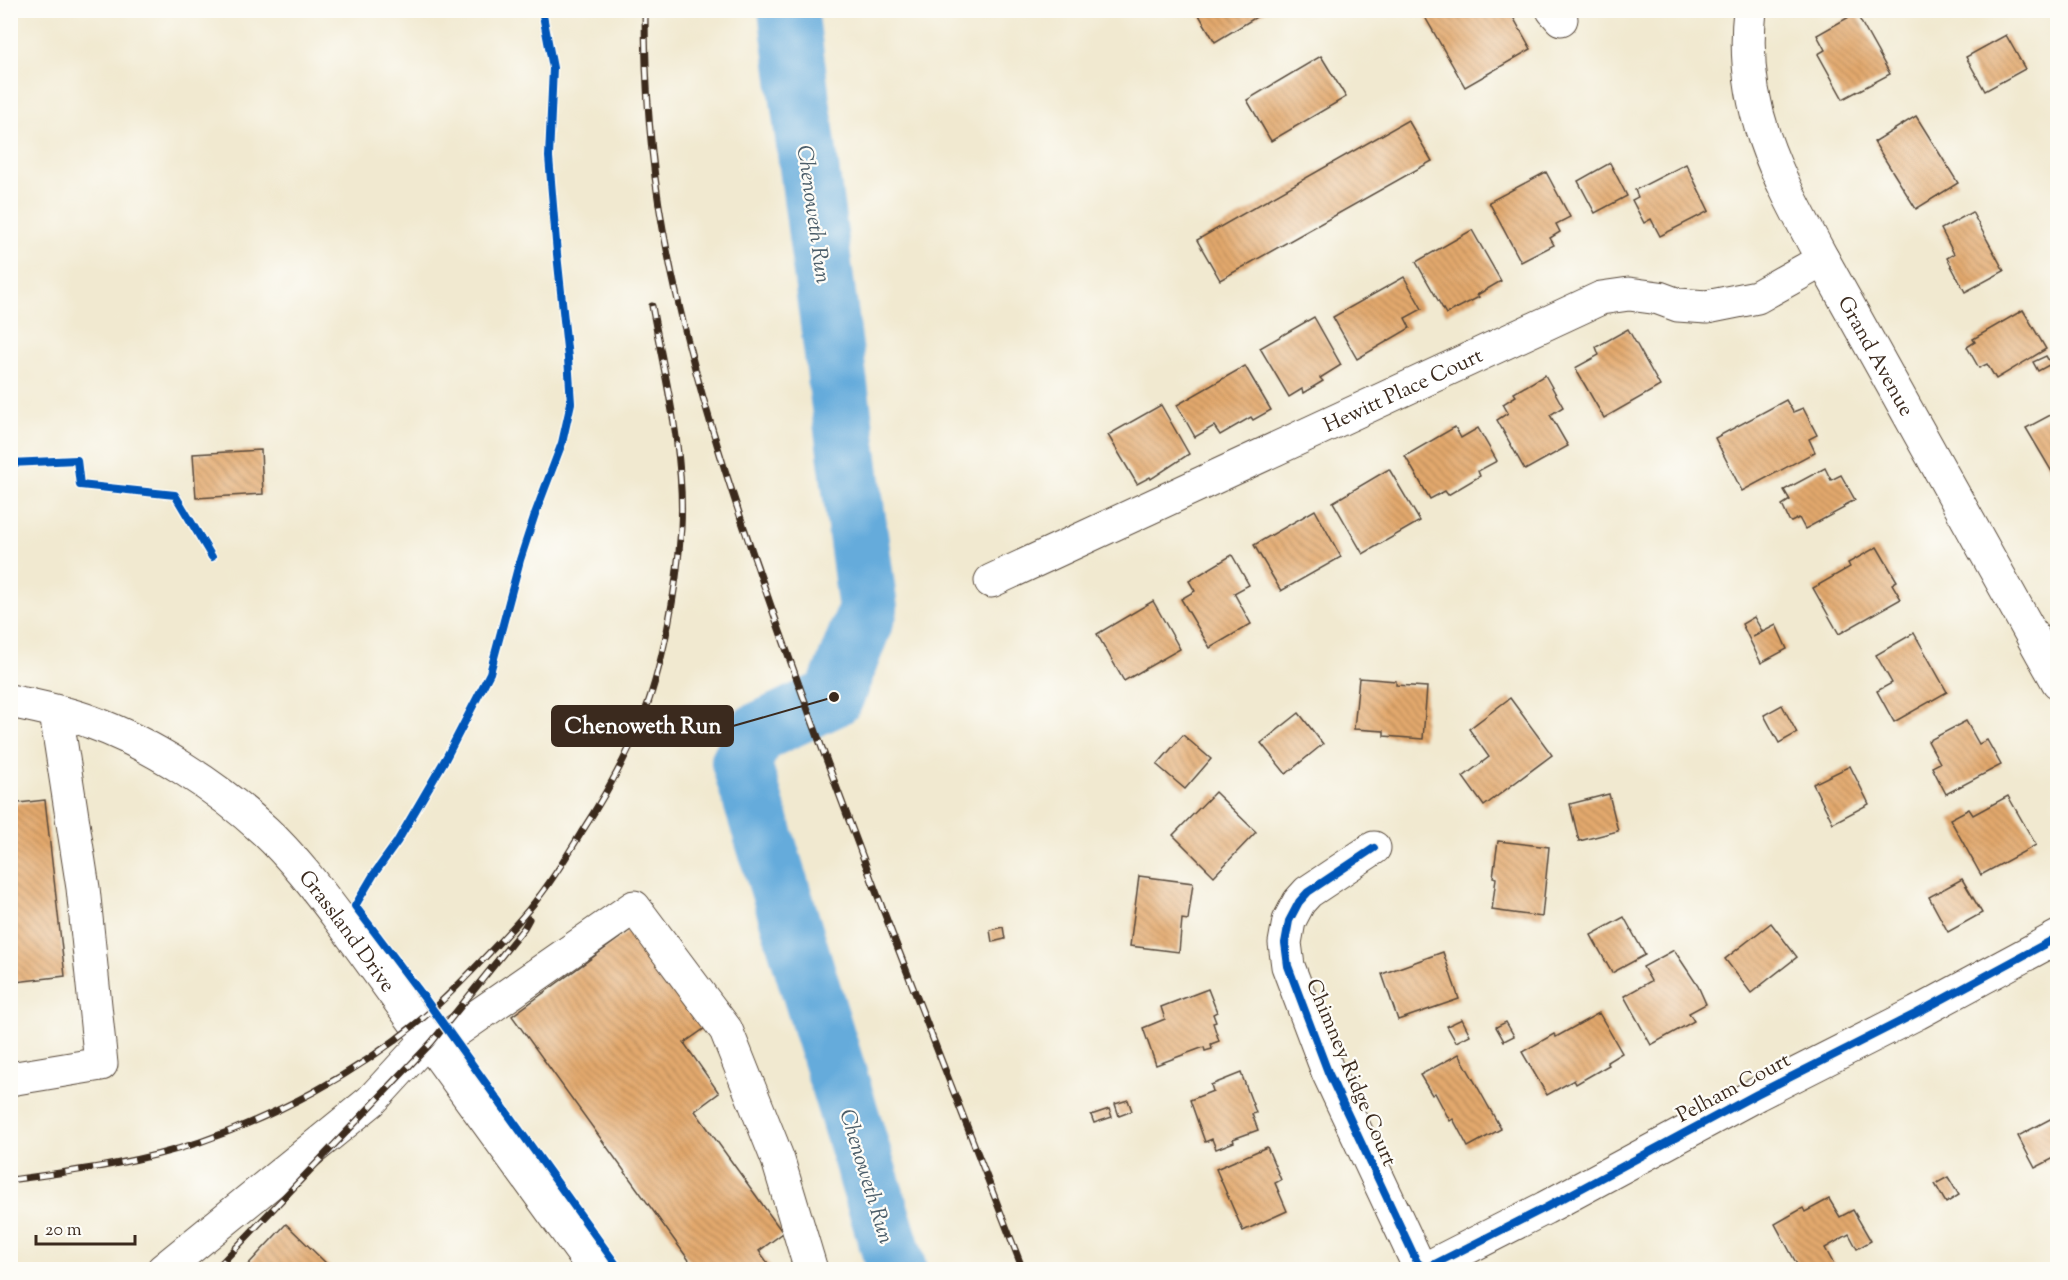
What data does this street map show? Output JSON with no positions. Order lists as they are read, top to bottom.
{
  "streets": {
    "street": [
      "Grand Avenue",
      "Hewitt Place Court",
      "Grassland Drive",
      "Chimney Ridge Court",
      "Pelham Court"
    ]
  },
  "crossings": [
    ["Grand Avenue", "Hewitt Place Court"],
    ["Chimney Ridge Court", "Pelham Court"]
  ],
  "water": ["Chenoweth Run"],
  "places": ["Chenoweth Run"],
  "scale_bar": "20 m"
}
